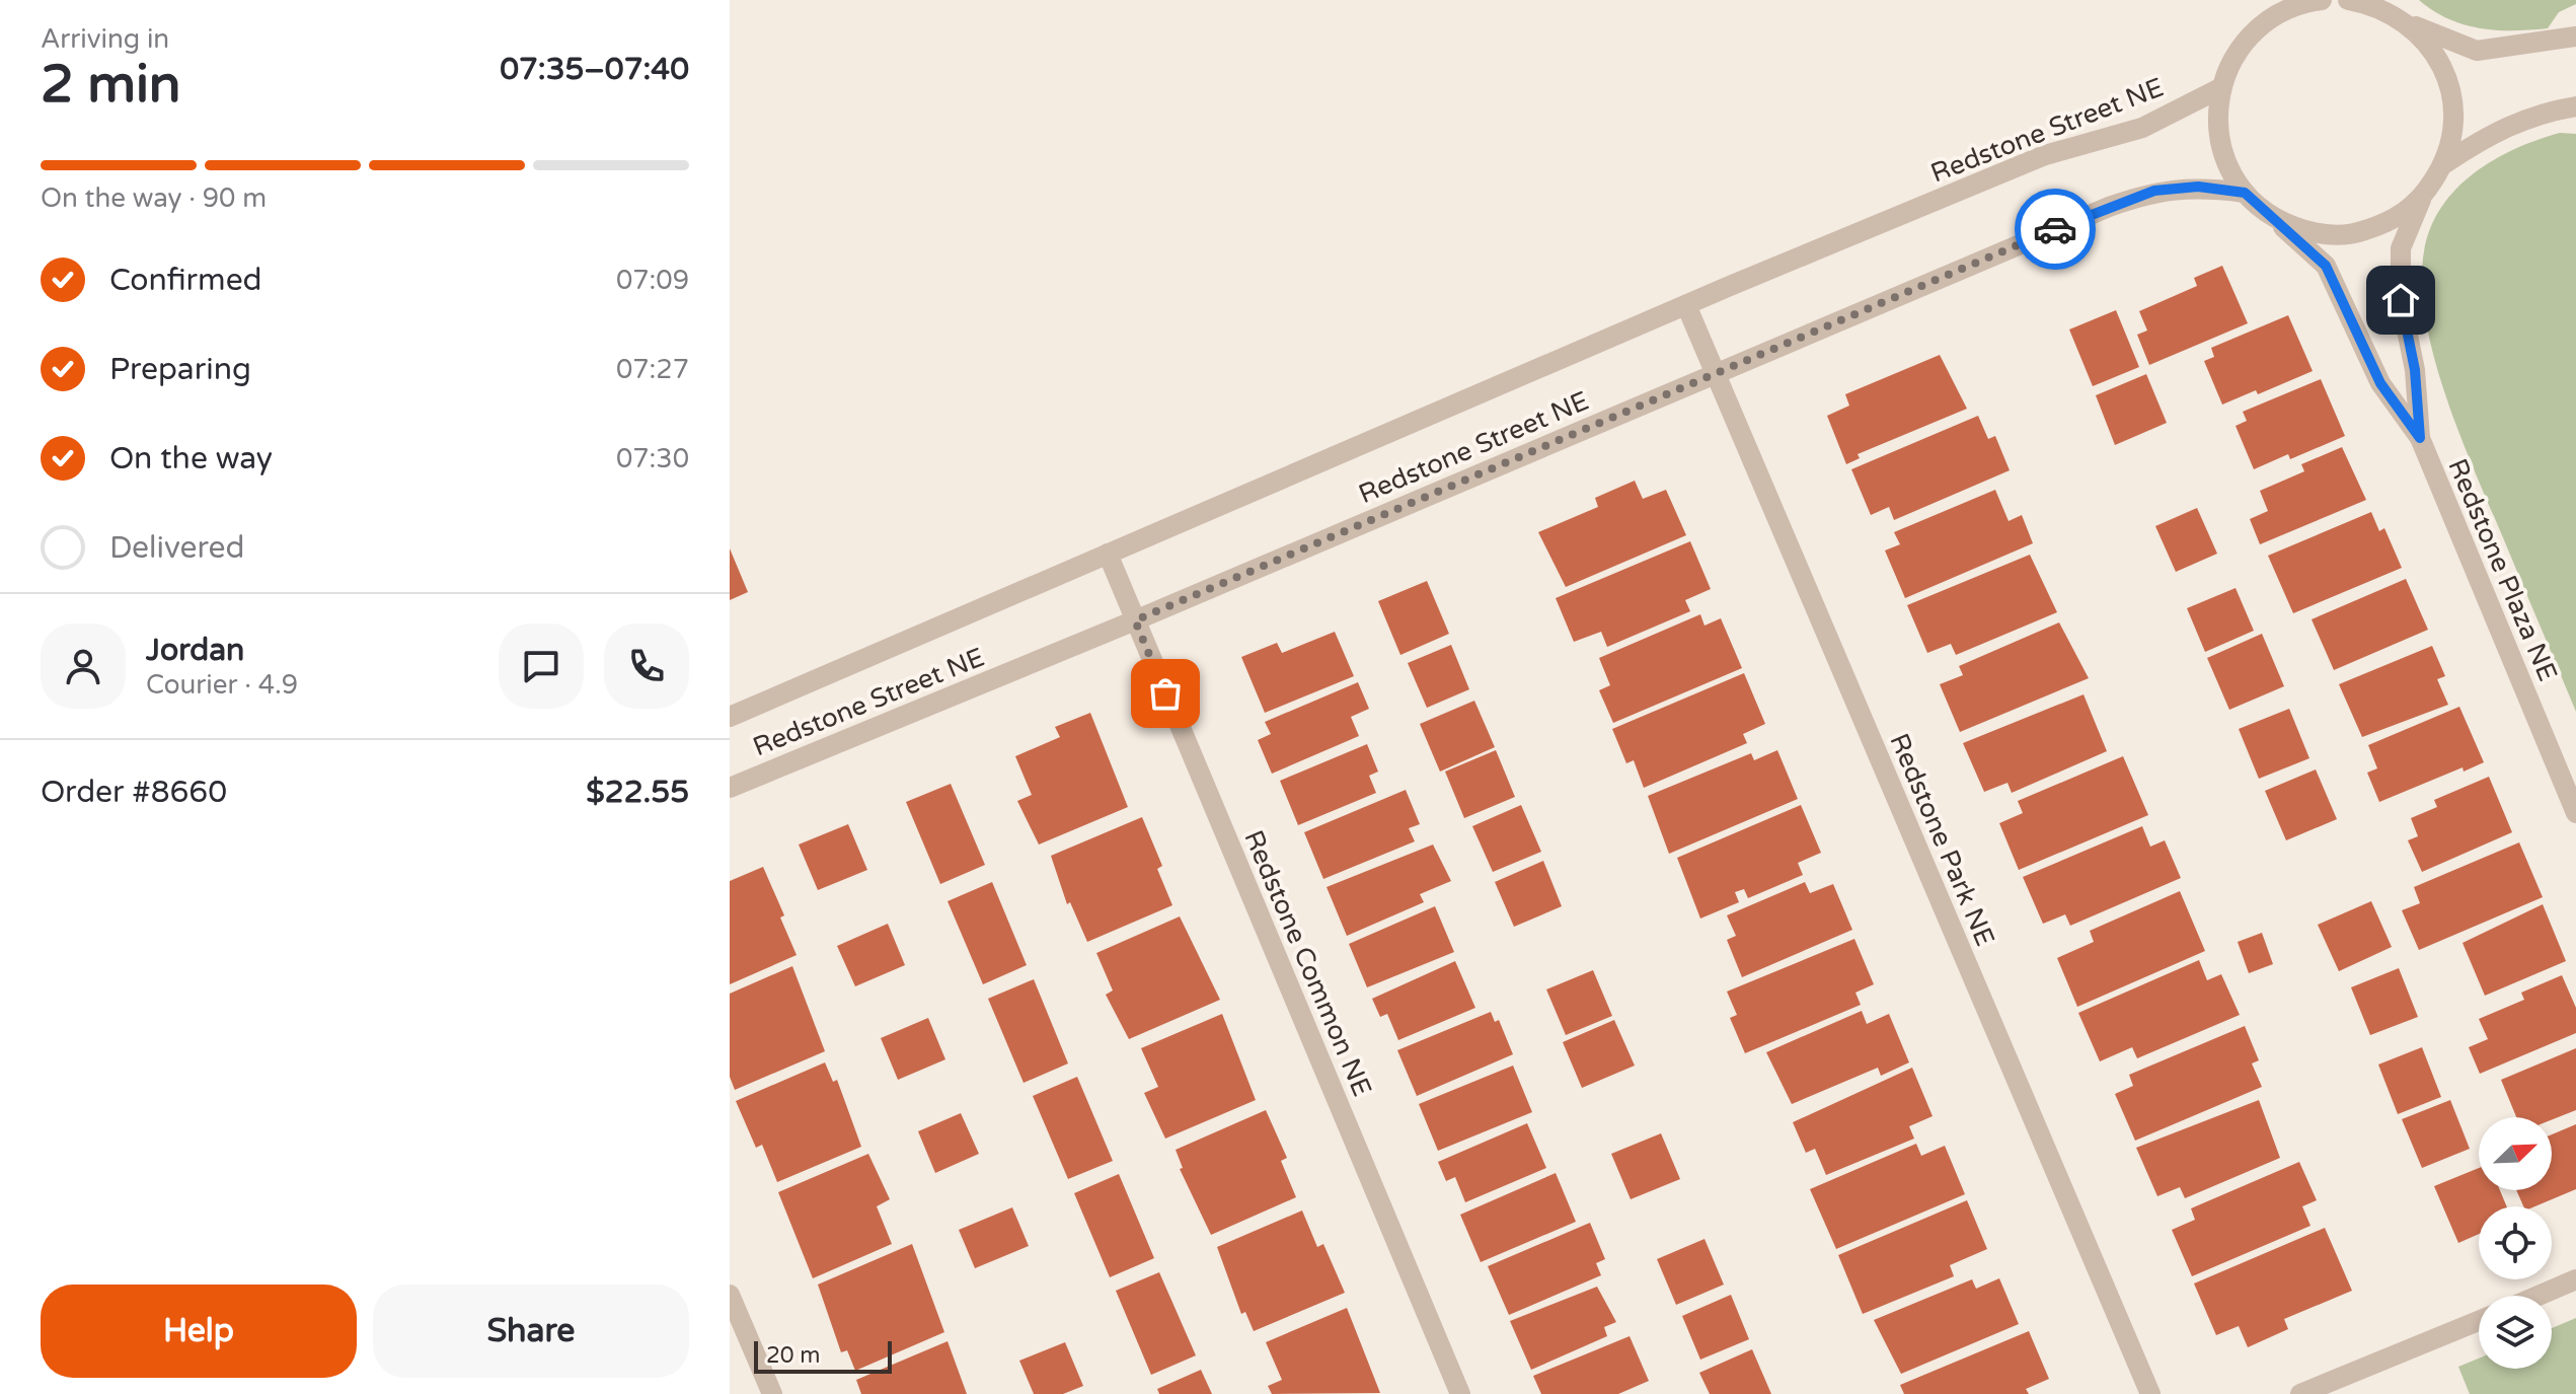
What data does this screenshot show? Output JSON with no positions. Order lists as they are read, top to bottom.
{
  "streets": {
    "street": [
      "Redstone Street NE",
      "Redstone Plaza NE",
      "Redstone Park NE",
      "Redstone Common NE"
    ]
  },
  "crossings": [
    ["Redstone Street NE", "Redstone Plaza NE"],
    ["Redstone Street NE", "Redstone Park NE"],
    ["Redstone Street NE", "Redstone Common NE"]
  ],
  "scale_bar": "20 m",
  "north": "top right",
  "page": {
    "heading": ["2 min", "Arriving in", "07:35–07:40"],
    "panel": [
      "Jordan",
      "Courier · 4.9",
      "Order #8660",
      "$22.55"
    ],
    "bar": "On the way · 90 m",
    "list": [
      ["Confirmed", "07:09"],
      ["Preparing", "07:27"],
      ["On the way", "07:30"],
      "Delivered"
    ],
    "buttons": ["Help", "Share"],
    "scale": "20 m"
  }
}
